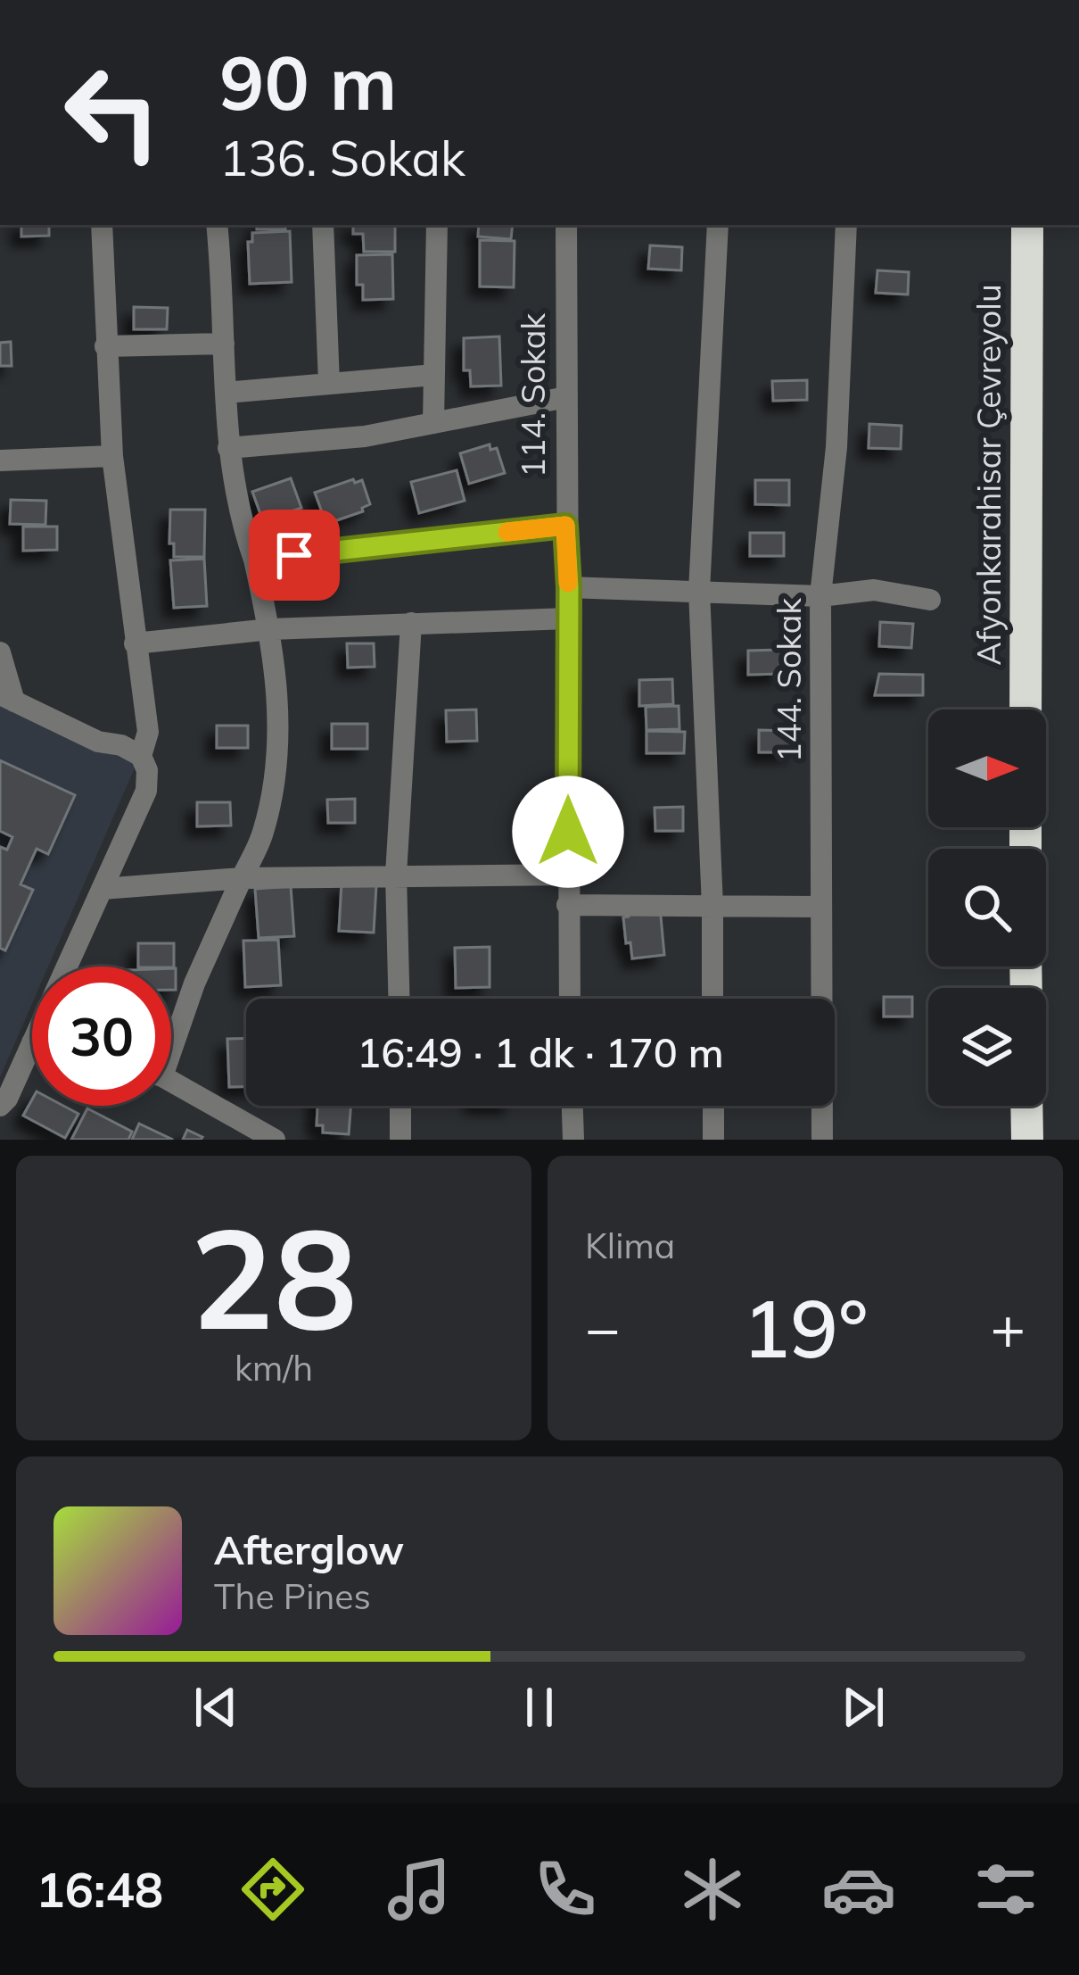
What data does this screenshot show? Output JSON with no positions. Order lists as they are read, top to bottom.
{
  "streets": {
    "highway": ["Afyonkarahisar Çevreyolu"],
    "street": ["114. Sokak", "144. Sokak"]
  },
  "north": "right",
  "page": {
    "turn": ["90 m", "136. Sokak"],
    "limit": "30",
    "trip": "16:49 · 1 dk · 170 m",
    "tile": [
      ["28", "km/h"],
      "Klima"
    ],
    "heat": ["−", "19°", "+"],
    "song": ["Afterglow", "The Pines"],
    "tabs": "16:48"
  }
}
